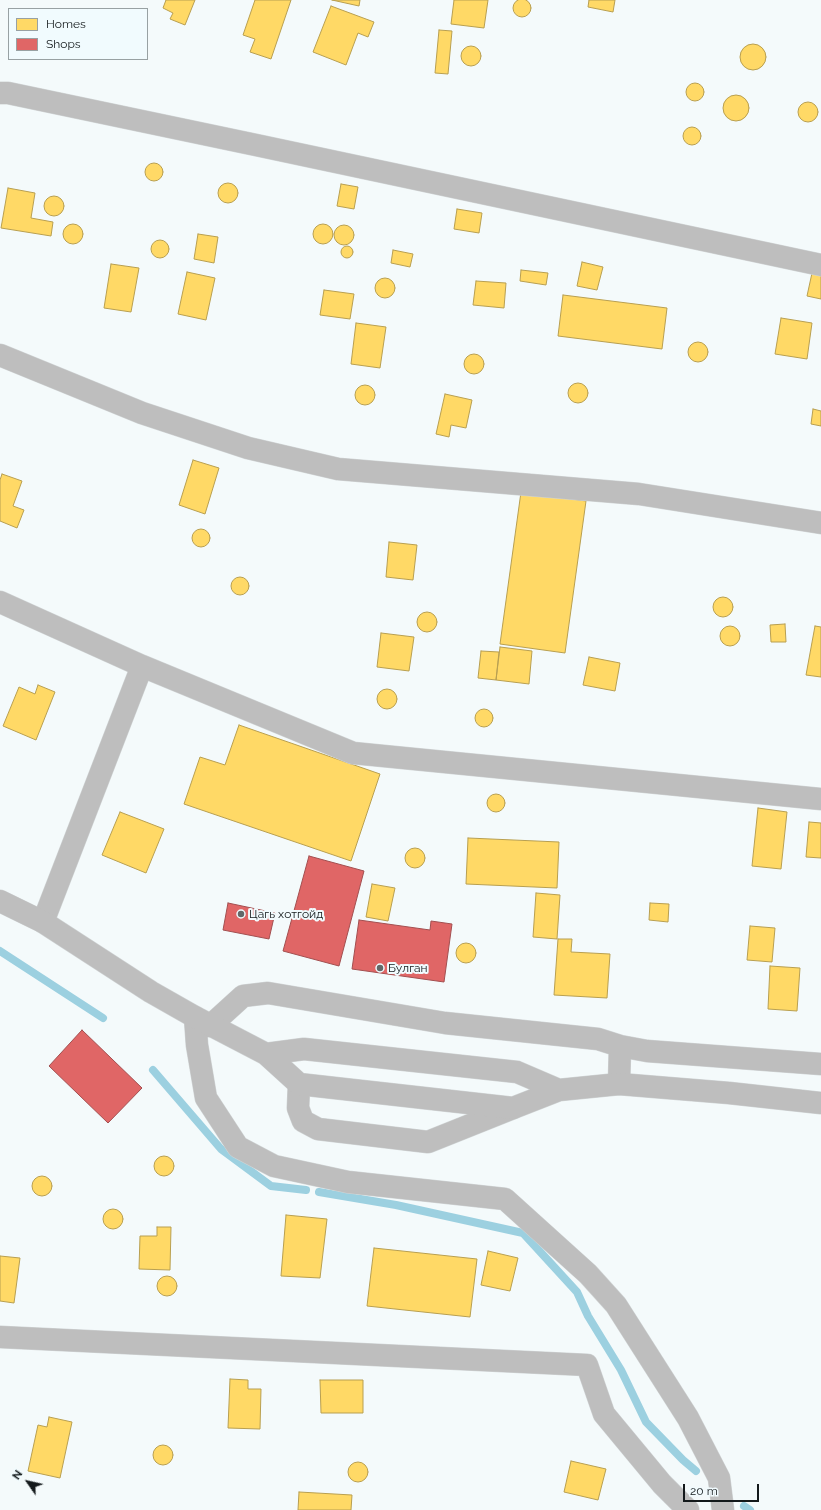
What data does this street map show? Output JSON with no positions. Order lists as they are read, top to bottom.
{
  "places": ["Цагь хотгойд", "Булган"],
  "legend": ["Homes", "Shops"],
  "scale_bar": "20 m",
  "north": "top left"
}
